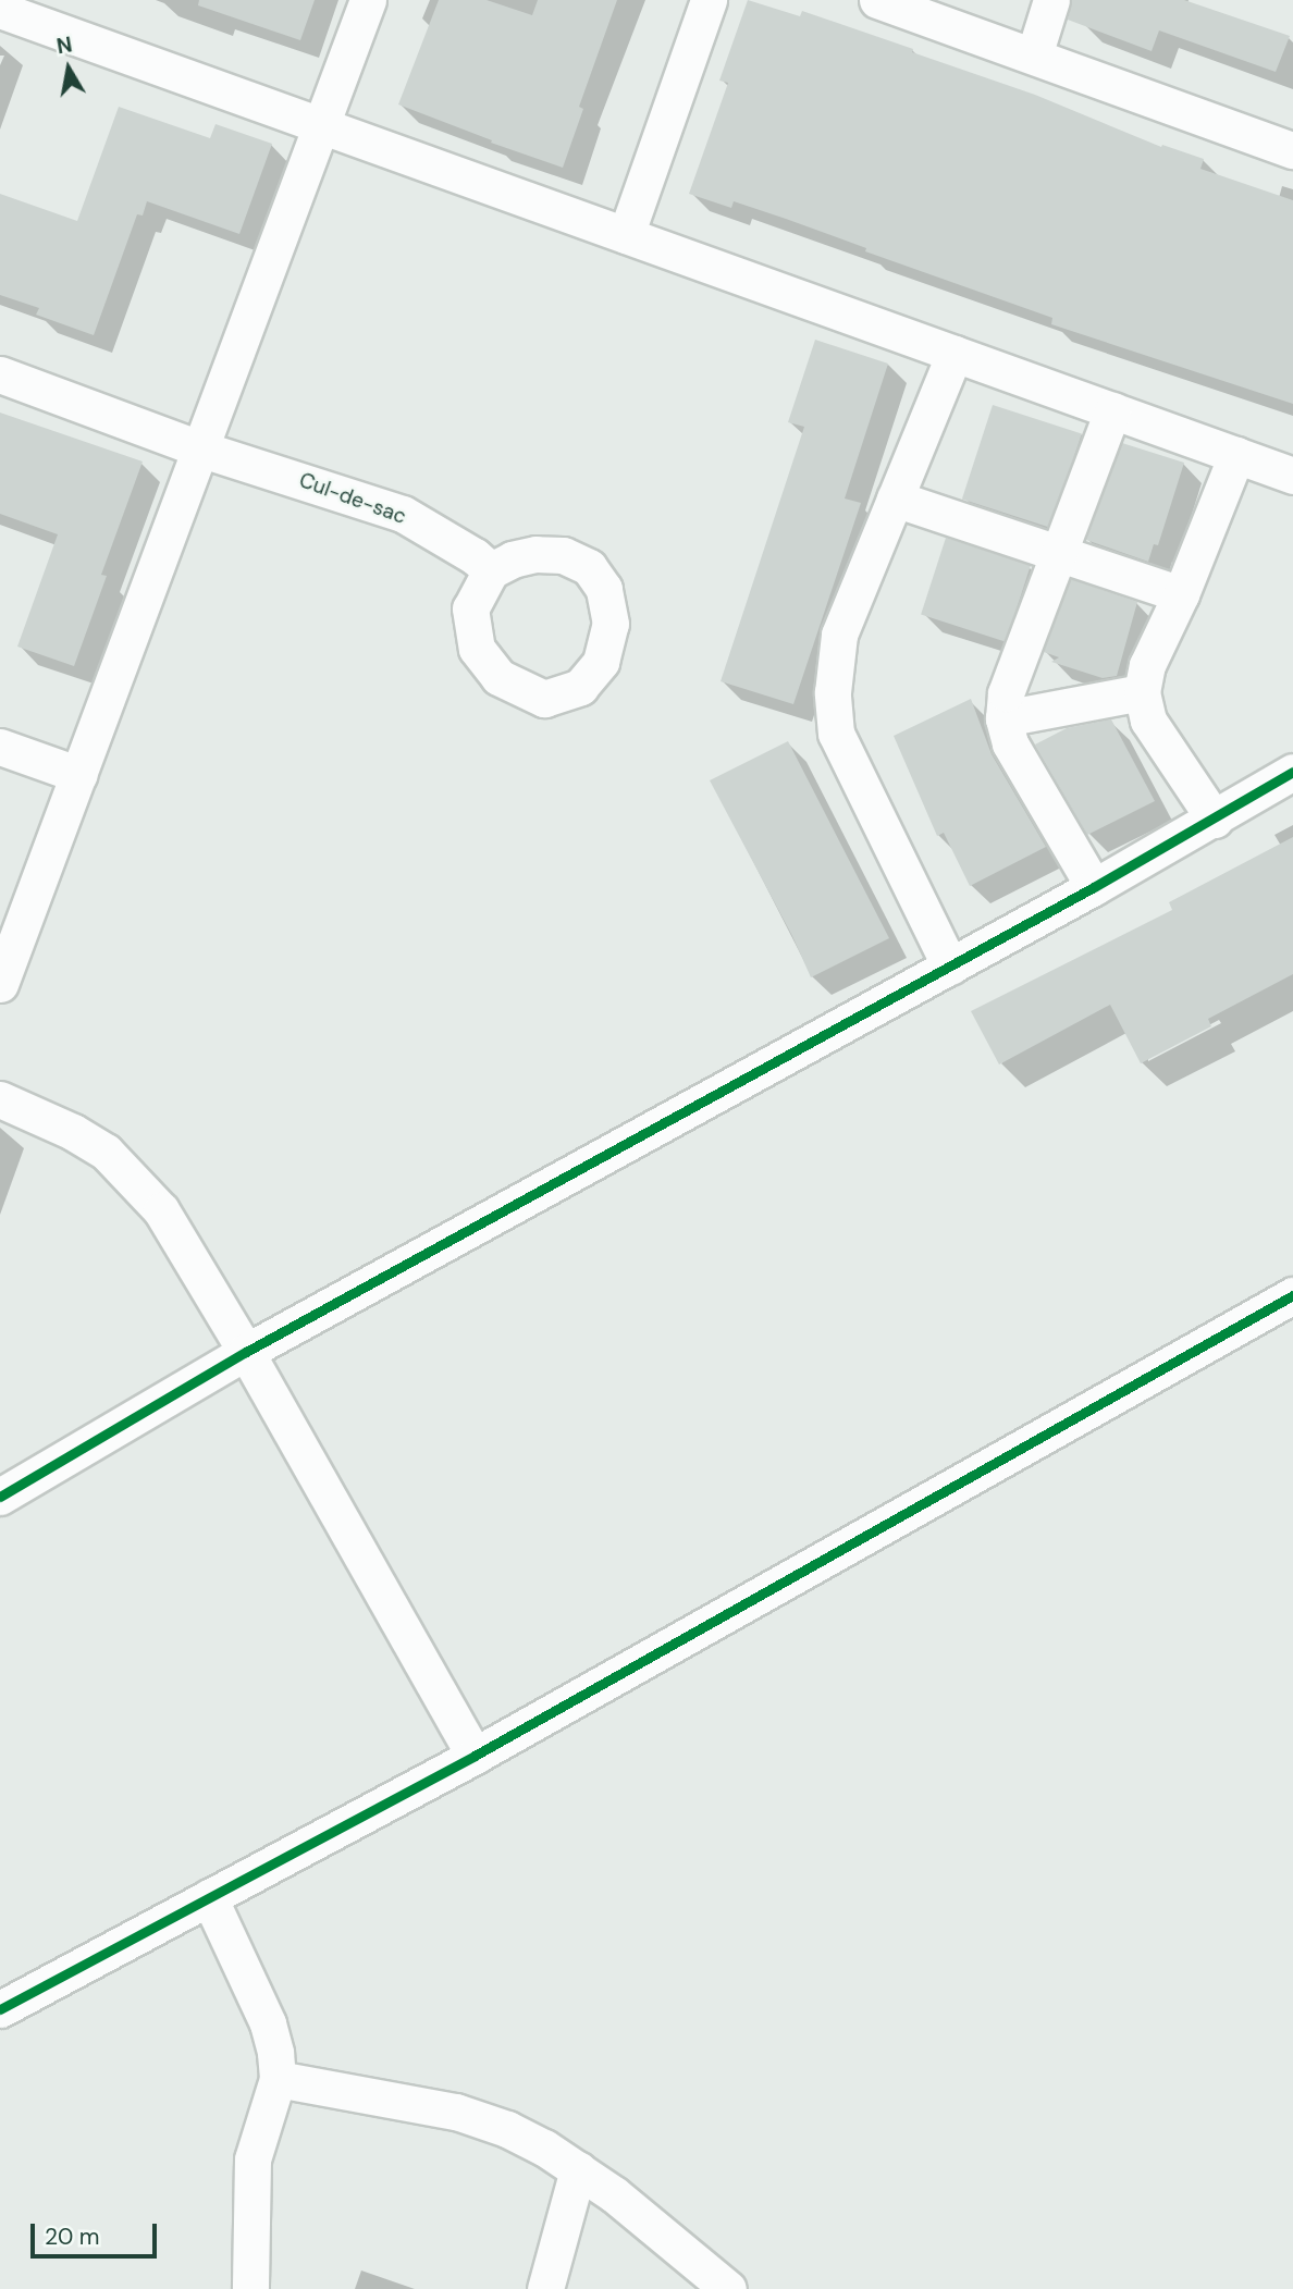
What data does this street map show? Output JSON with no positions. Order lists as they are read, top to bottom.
{
  "streets": {
    "street": ["Cul-de-sac"]
  },
  "scale_bar": "20 m",
  "north": "top"
}
